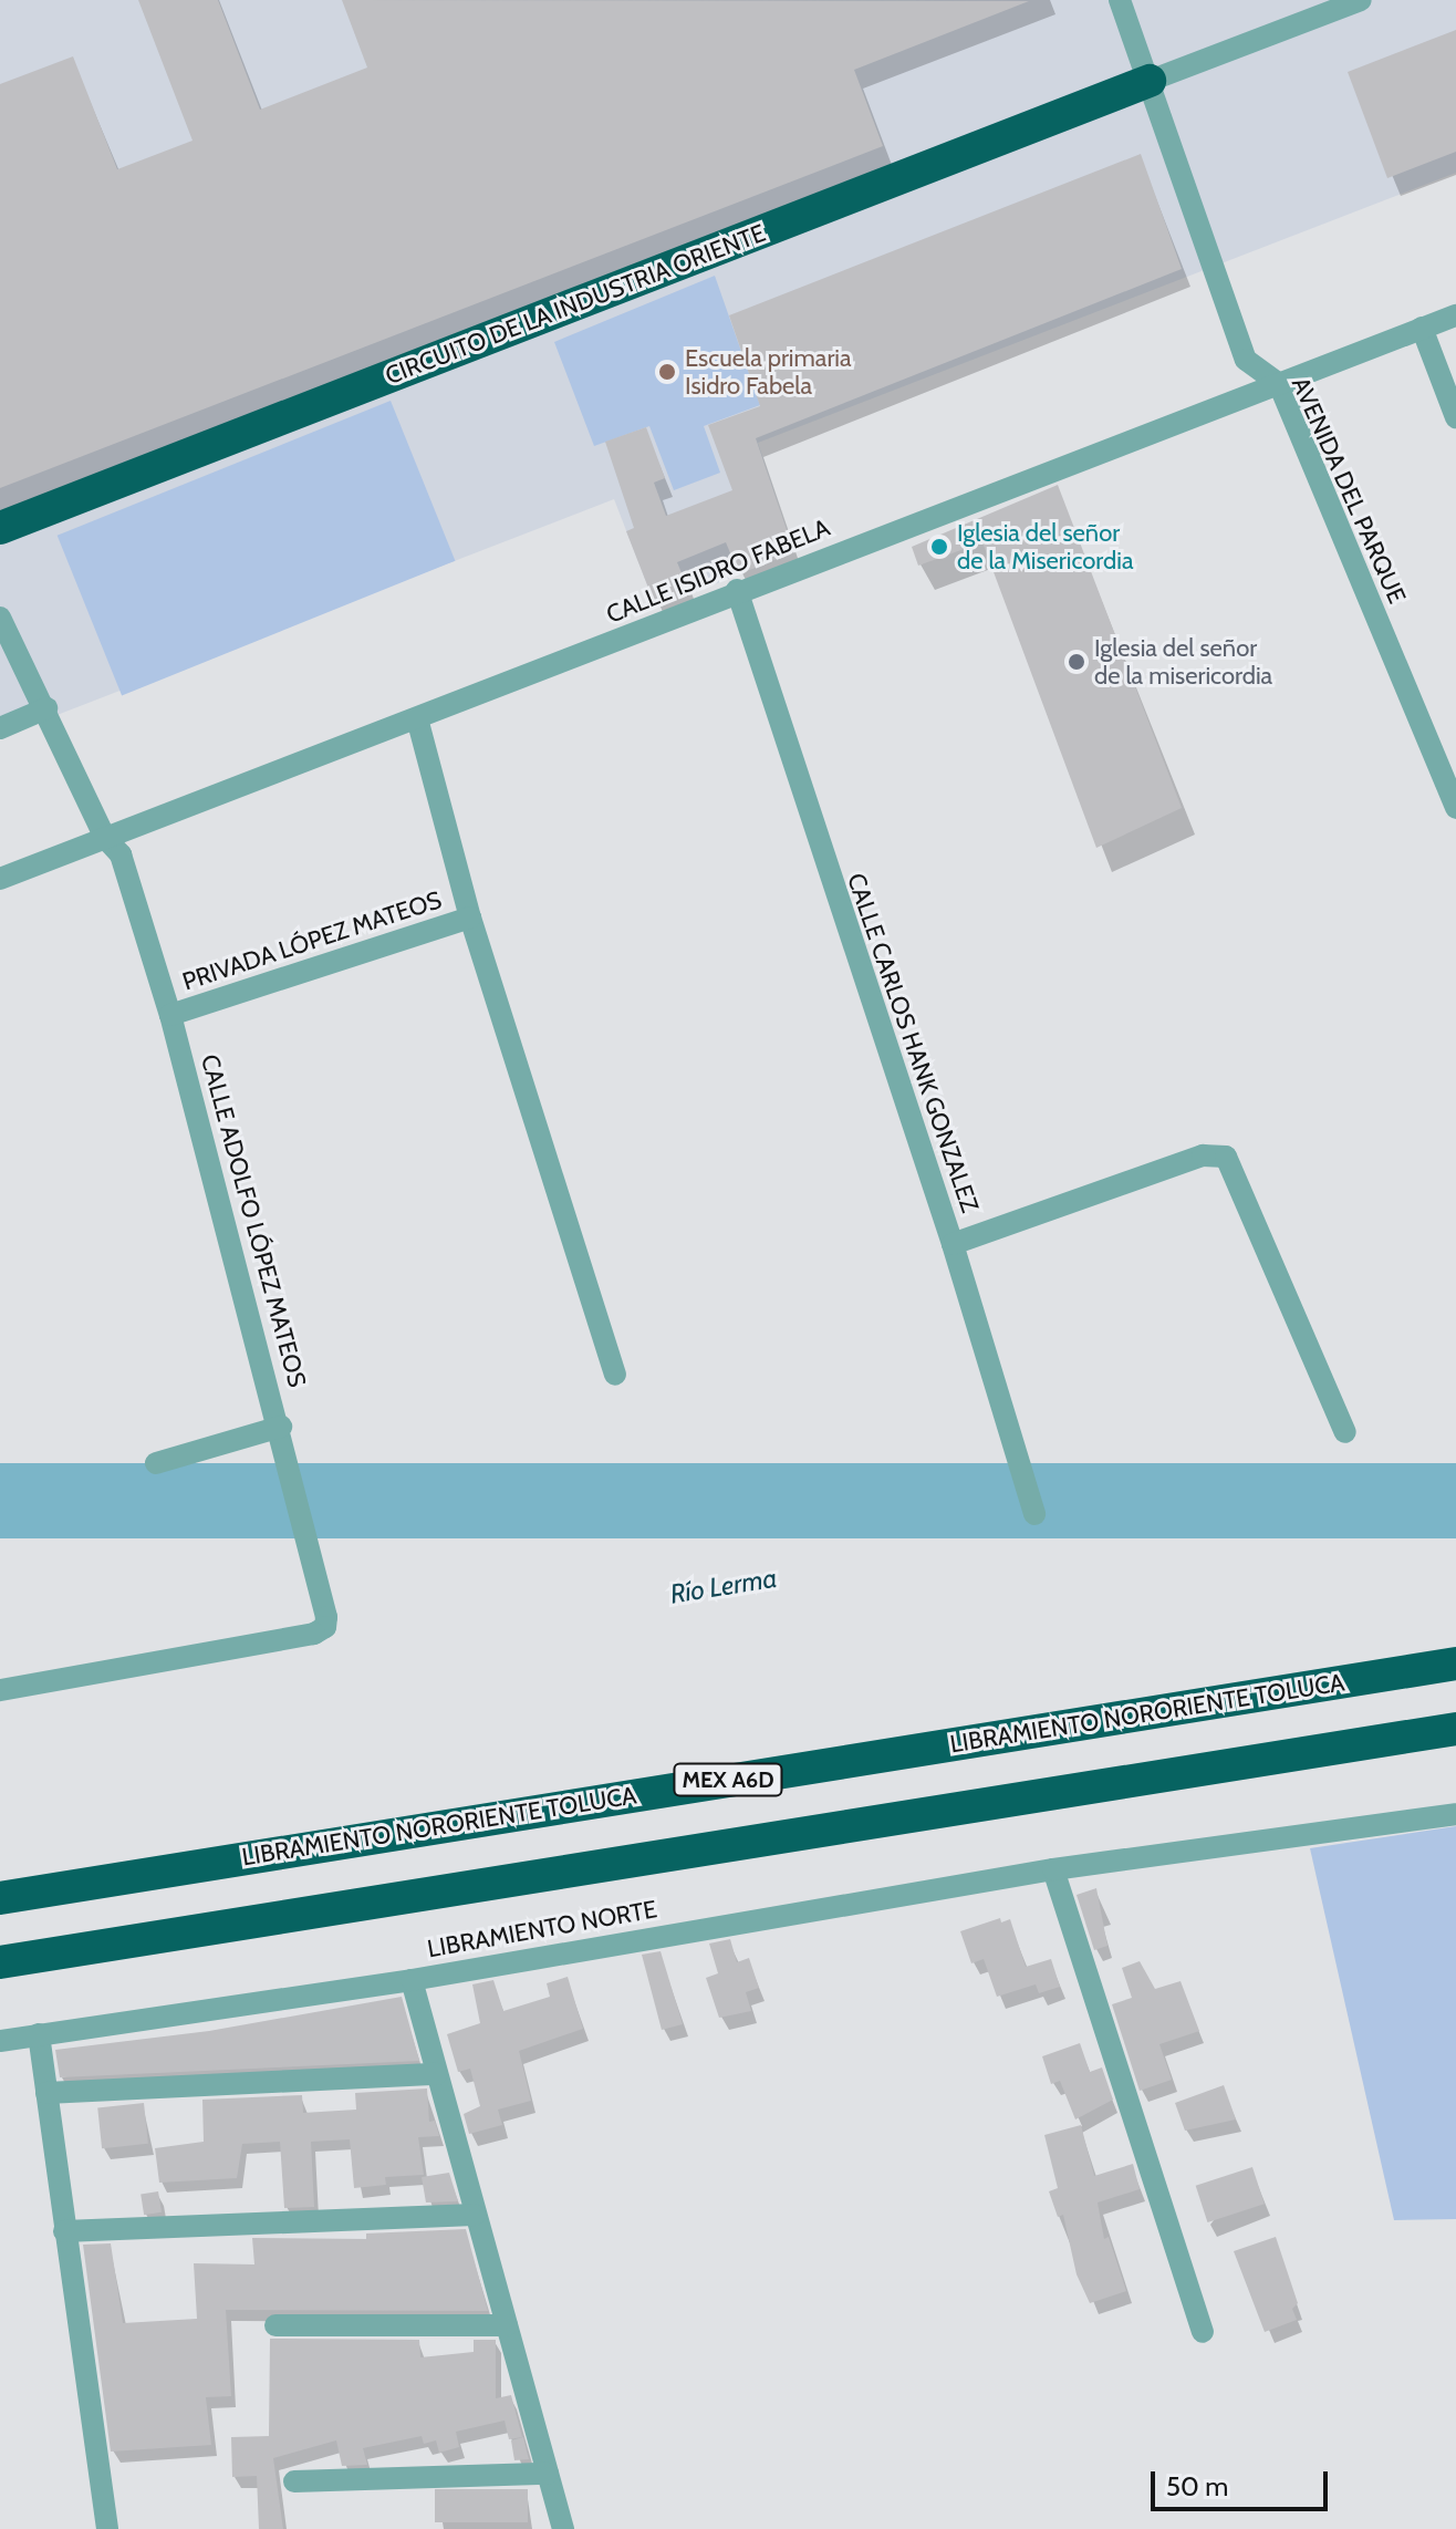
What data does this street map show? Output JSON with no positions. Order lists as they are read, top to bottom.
{
  "streets": {
    "highway": ["CIRCUITO DE LA INDUSTRIA ORIENTE", "LIBRAMIENTO NORORIENTE TOLUCA", "MEX A6D"],
    "street": [
      "AVENIDA DEL PARQUE",
      "CALLE ISIDRO FABELA",
      "PRIVADA LÓPEZ MATEOS",
      "CALLE CARLOS HANK GONZALEZ",
      "CALLE ADOLFO LÓPEZ MATEOS",
      "LIBRAMIENTO NORTE"
    ]
  },
  "crossings": [
    ["CIRCUITO DE LA INDUSTRIA ORIENTE", "AVENIDA DEL PARQUE"],
    ["AVENIDA DEL PARQUE", "CALLE ISIDRO FABELA"],
    ["CALLE ISIDRO FABELA", "CALLE CARLOS HANK GONZALEZ"],
    ["CALLE ISIDRO FABELA", "CALLE ADOLFO LÓPEZ MATEOS"],
    ["PRIVADA LÓPEZ MATEOS", "CALLE ADOLFO LÓPEZ MATEOS"]
  ],
  "water": ["Río Lerma"],
  "places": ["Escuela primaria Isidro Fabela", "Iglesia del señor de la Misericordia", "Iglesia del señor de la misericordia"],
  "scale_bar": "50 m"
}
